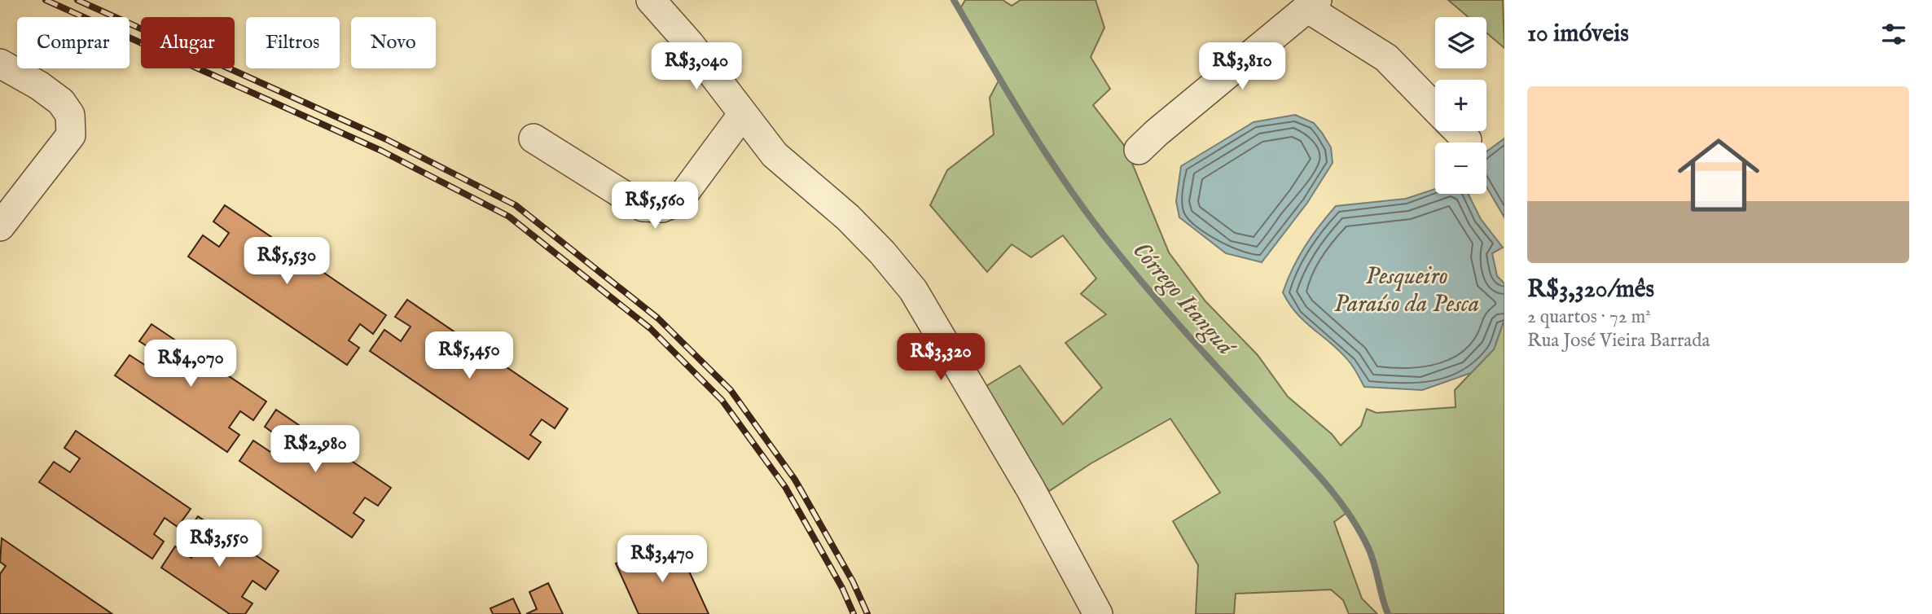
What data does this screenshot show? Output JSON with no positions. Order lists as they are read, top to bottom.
{
  "water": ["Pesqueiro Paraíso da Pesca", "Córrego Itanguá"],
  "page": {
    "heading": "10 imóveis",
    "map_buttons": ["+", "−"],
    "chip": [
      "Comprar",
      "Alugar",
      "Filtros",
      "Novo"
    ],
    "price": [
      "R$3,040",
      "R$3,810",
      "R$5,560",
      "R$5,530",
      "R$5,450",
      "R$3,320",
      "R$4,070",
      "R$2,980",
      "R$3,550",
      "R$3,470"
    ],
    "list": [
      {
        "name": "R$3,320/mês",
        "note": "2 quartos · 72 m² · Rua José Vieira Barrada"
      }
    ]
  }
}
